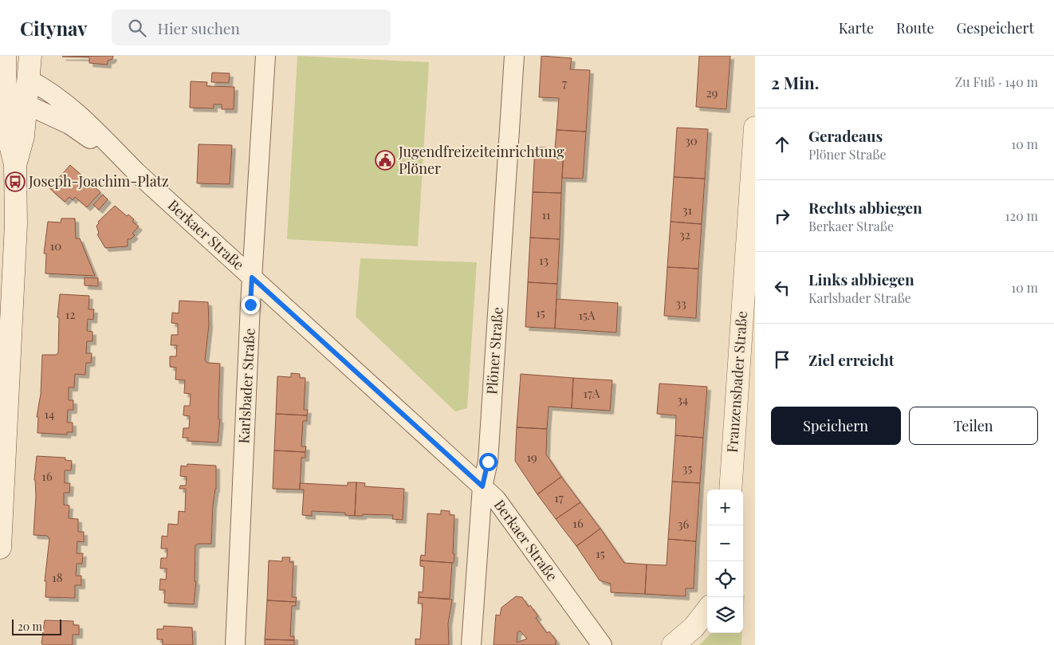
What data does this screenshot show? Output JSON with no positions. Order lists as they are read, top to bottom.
{
  "streets": {
    "main road": ["Franzensbader Straße"],
    "street": ["Berkaer Straße", "Plöner Straße", "Karlsbader Straße"]
  },
  "crossings": [
    ["Berkaer Straße", "Plöner Straße"],
    ["Berkaer Straße", "Karlsbader Straße"]
  ],
  "places": {
    "public building": ["Jugendfreizeiteinrichtung Plöner"],
    "bus stop": ["Joseph-Joachim-Platz"]
  },
  "house_numbers": [
    "7",
    "29",
    "30",
    "31",
    "11",
    "32",
    "10",
    "13",
    "33",
    "15",
    "12",
    "15A",
    "17A",
    "34",
    "14",
    "19",
    "35",
    "16",
    "17",
    "16",
    "36",
    "15",
    "18"
  ],
  "scale_bar": "20 m",
  "page": {
    "header": "Citynav",
    "search": "Hier suchen",
    "nav": ["Karte", "Route", "Gespeichert"],
    "heading": ["2 Min.", "Zu Fuß · 140 m"],
    "list": [
      ["Geradeaus", "Plöner Straße", "10 m"],
      ["Rechts abbiegen", "Berkaer Straße", "120 m"],
      ["Links abbiegen", "Karlsbader Straße", "10 m"],
      "Ziel erreicht"
    ],
    "buttons": ["Speichern", "Teilen"],
    "map_buttons": ["+", "−"],
    "scale": "20 m"
  }
}
